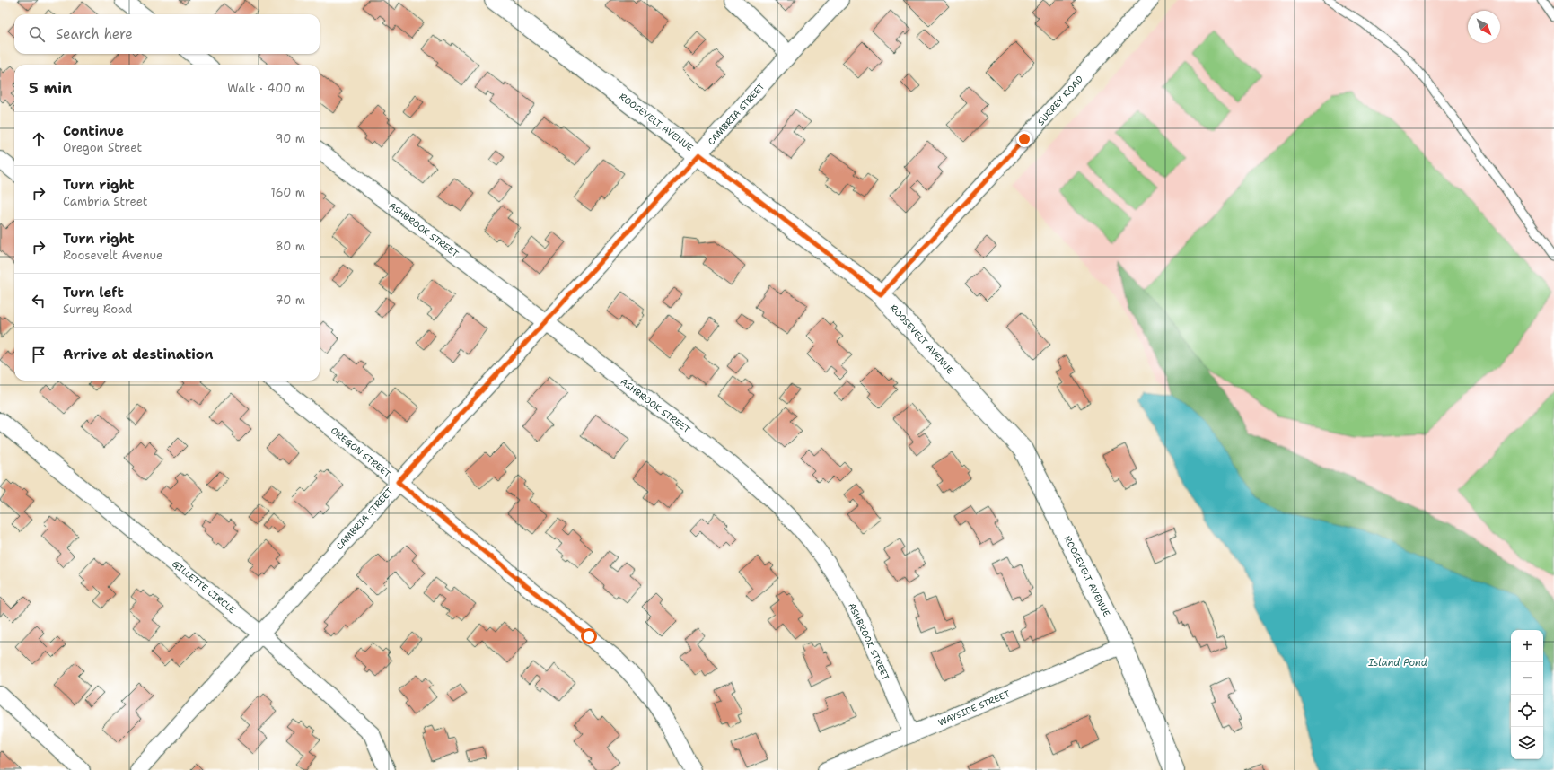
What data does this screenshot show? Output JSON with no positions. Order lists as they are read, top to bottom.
{
  "streets": {
    "street": [
      "SURREY ROAD",
      "CAMBRIA STREET",
      "ROOSEVELT AVENUE",
      "ASHBROOK STREET",
      "OREGON STREET",
      "GILLETTE CIRCLE",
      "WAYSIDE STREET"
    ]
  },
  "crossings": [
    ["SURREY ROAD", "ROOSEVELT AVENUE"],
    ["CAMBRIA STREET", "ROOSEVELT AVENUE"],
    ["CAMBRIA STREET", "ASHBROOK STREET"],
    ["CAMBRIA STREET", "OREGON STREET"],
    ["CAMBRIA STREET", "GILLETTE CIRCLE"],
    ["ROOSEVELT AVENUE", "WAYSIDE STREET"],
    ["ASHBROOK STREET", "WAYSIDE STREET"]
  ],
  "water": ["Island Pond"],
  "north": "bottom right",
  "page": {
    "search": "Search here",
    "heading": ["5 min", "Walk · 400 m"],
    "list": [
      ["Continue", "Oregon Street", "90 m"],
      ["Turn right", "Cambria Street", "160 m"],
      ["Turn right", "Roosevelt Avenue", "80 m"],
      ["Turn left", "Surrey Road", "70 m"],
      "Arrive at destination"
    ],
    "map_buttons": ["+", "−"]
  }
}
